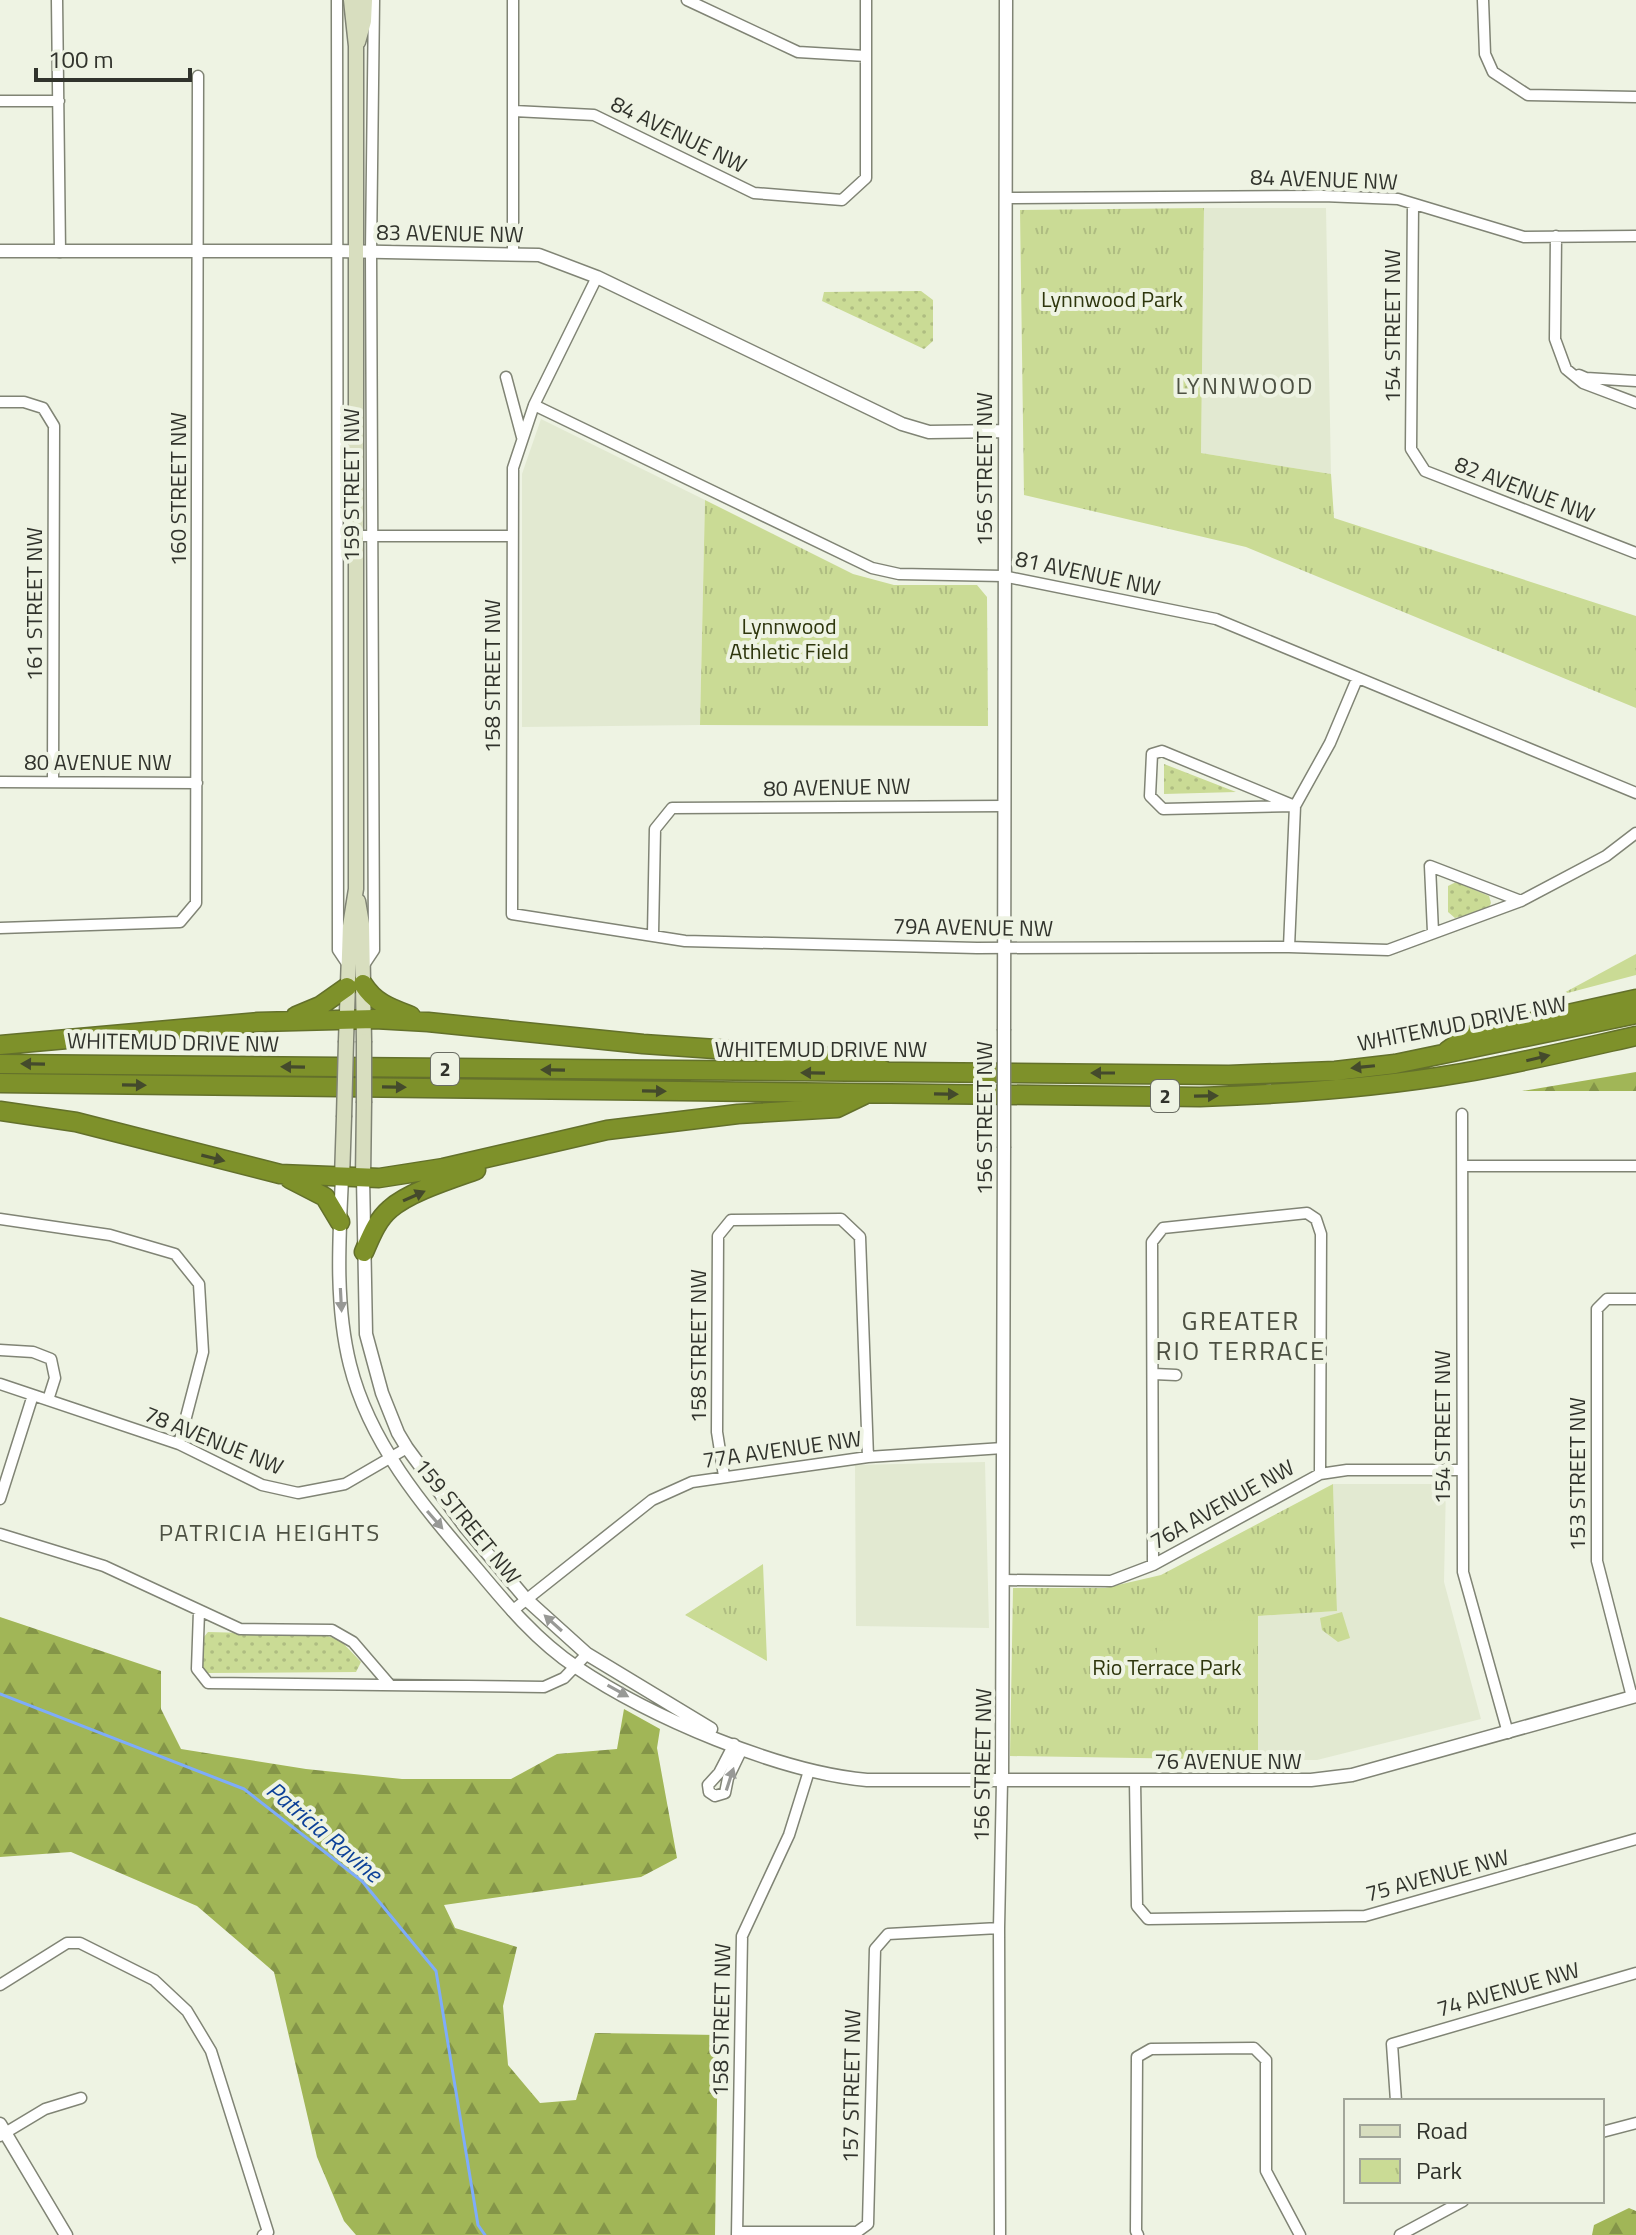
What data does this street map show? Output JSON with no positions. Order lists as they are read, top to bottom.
{
  "streets": {
    "highway": ["WHITEMUD DRIVE NW", "2"],
    "main road": ["159 STREET NW"],
    "street": [
      "84 AVENUE NW",
      "83 AVENUE NW",
      "154 STREET NW",
      "156 STREET NW",
      "160 STREET NW",
      "82 AVENUE NW",
      "81 AVENUE NW",
      "161 STREET NW",
      "158 STREET NW",
      "80 AVENUE NW",
      "79A AVENUE NW",
      "78 AVENUE NW",
      "77A AVENUE NW",
      "153 STREET NW",
      "76A AVENUE NW",
      "76 AVENUE NW",
      "75 AVENUE NW",
      "74 AVENUE NW",
      "157 STREET NW"
    ]
  },
  "crossings": [
    ["84 AVENUE NW", "154 STREET NW"],
    ["84 AVENUE NW", "156 STREET NW"],
    ["83 AVENUE NW", "156 STREET NW"],
    ["83 AVENUE NW", "159 STREET NW"],
    ["83 AVENUE NW", "160 STREET NW"],
    ["83 AVENUE NW", "158 STREET NW"],
    ["154 STREET NW", "82 AVENUE NW"],
    ["154 STREET NW", "76A AVENUE NW"],
    ["154 STREET NW", "76 AVENUE NW"],
    ["156 STREET NW", "81 AVENUE NW"],
    ["156 STREET NW", "80 AVENUE NW"],
    ["156 STREET NW", "79A AVENUE NW"],
    ["156 STREET NW", "77A AVENUE NW"],
    ["156 STREET NW", "76A AVENUE NW"],
    ["156 STREET NW", "76 AVENUE NW"],
    ["156 STREET NW", "157 STREET NW"],
    ["159 STREET NW", "158 STREET NW"],
    ["159 STREET NW", "78 AVENUE NW"],
    ["159 STREET NW", "77A AVENUE NW"],
    ["159 STREET NW", "76 AVENUE NW"],
    ["160 STREET NW", "80 AVENUE NW"],
    ["81 AVENUE NW", "158 STREET NW"],
    ["161 STREET NW", "80 AVENUE NW"],
    ["158 STREET NW", "79A AVENUE NW"],
    ["158 STREET NW", "77A AVENUE NW"],
    ["158 STREET NW", "76 AVENUE NW"],
    ["158 STREET NW", "157 STREET NW"],
    ["80 AVENUE NW", "79A AVENUE NW"],
    ["153 STREET NW", "76 AVENUE NW"],
    ["76 AVENUE NW", "75 AVENUE NW"]
  ],
  "districts": ["LYNNWOOD", "GREATER RIO TERRACE", "PATRICIA HEIGHTS"],
  "water": ["Patricia Ravine"],
  "parks": ["Lynnwood Park", "Lynnwood Athletic Field", "Rio Terrace Park"],
  "legend": ["Road", "Park"],
  "scale_bar": "100 m"
}
